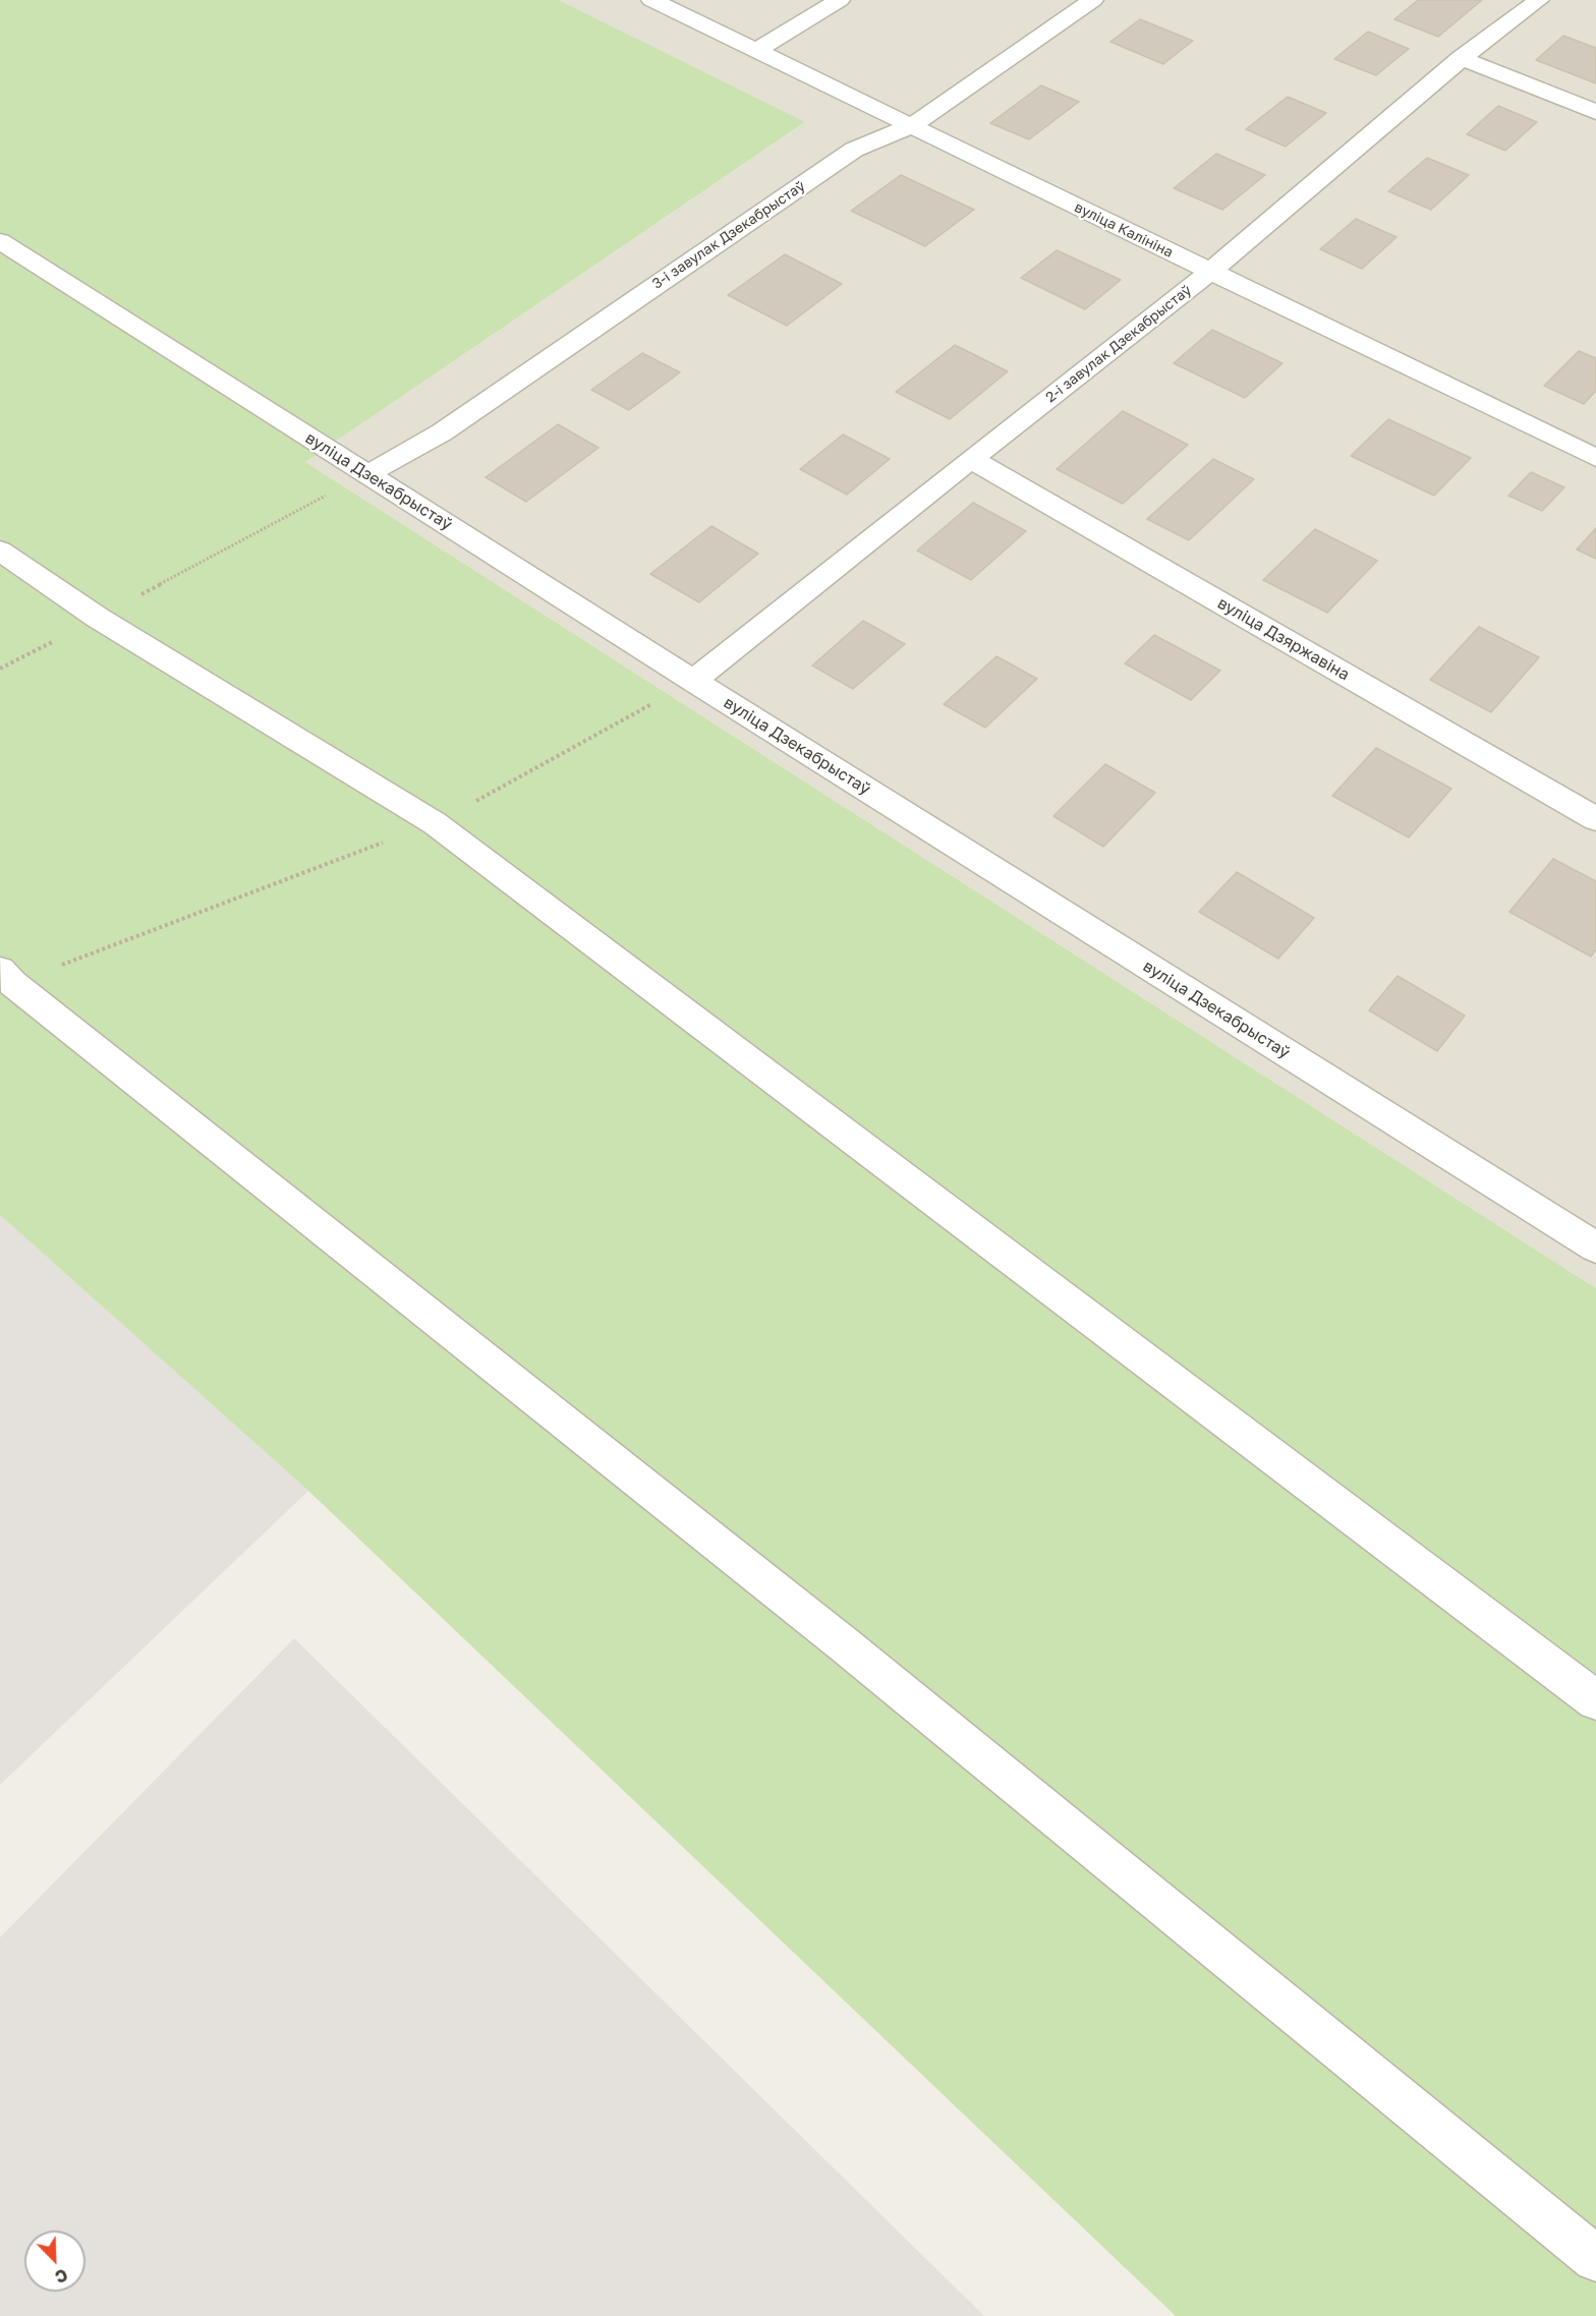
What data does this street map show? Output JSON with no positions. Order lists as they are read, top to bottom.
{
  "streets": {
    "street": [
      "вуліца Калініна",
      "3-і завулак Дзекабрыстаў",
      "2-і завулак Дзекабрыстаў",
      "вуліца Дзекабрыстаў",
      "вуліца Дзяржавіна"
    ]
  },
  "crossings": [
    ["вуліца Калініна", "3-і завулак Дзекабрыстаў"],
    ["вуліца Калініна", "2-і завулак Дзекабрыстаў"],
    ["3-і завулак Дзекабрыстаў", "вуліца Дзекабрыстаў"],
    ["2-і завулак Дзекабрыстаў", "вуліца Дзекабрыстаў"],
    ["2-і завулак Дзекабрыстаў", "вуліца Дзяржавіна"]
  ],
  "north": "bottom right"
}
